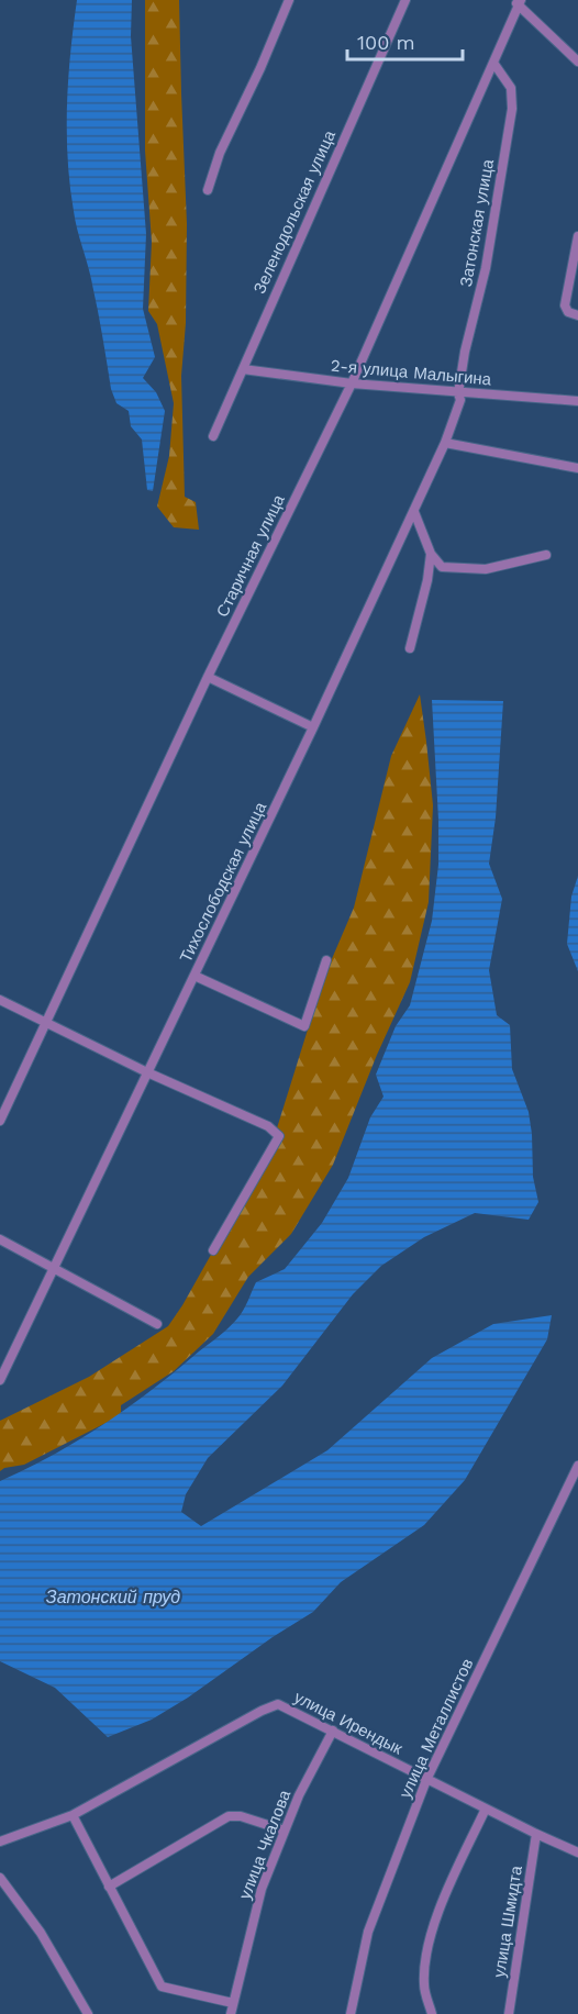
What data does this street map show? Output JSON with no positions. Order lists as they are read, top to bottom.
{
  "streets": {
    "street": [
      "Зеленодольская улица",
      "Затонская улица",
      "2-я улица Малыгина",
      "Старичная улица",
      "Тихослободская улица",
      "улица Ирендык",
      "улица Металлистов",
      "улица Чкалова",
      "улица Шмидта"
    ]
  },
  "crossings": [
    ["Зеленодольская улица", "2-я улица Малыгина"],
    ["Затонская улица", "2-я улица Малыгина"],
    ["Затонская улица", "Старичная улица"],
    ["Затонская улица", "Тихослободская улица"],
    ["2-я улица Малыгина", "Старичная улица"],
    ["2-я улица Малыгина", "Тихослободская улица"],
    ["улица Ирендык", "улица Металлистов"],
    ["улица Ирендык", "улица Чкалова"],
    ["улица Ирендык", "улица Шмидта"]
  ],
  "water": ["Затонский пруд"],
  "scale_bar": "100 m"
}
